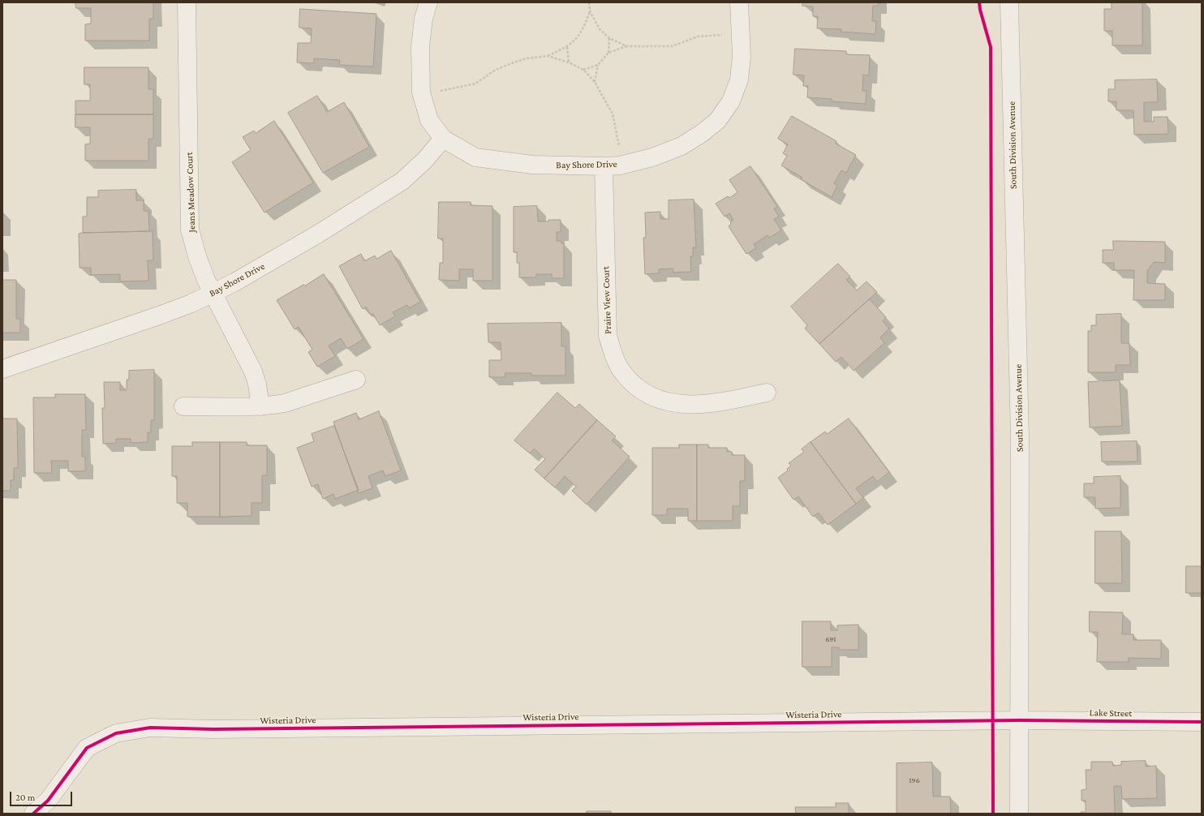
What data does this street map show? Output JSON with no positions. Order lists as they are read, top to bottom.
{
  "streets": {
    "street": [
      "South Division Avenue",
      "Bay Shore Drive",
      "Jeans Meadow Court",
      "Praire View Court",
      "Lake Street",
      "Wisteria Drive"
    ]
  },
  "crossings": [
    ["South Division Avenue", "Lake Street"],
    ["South Division Avenue", "Wisteria Drive"],
    ["Bay Shore Drive", "Jeans Meadow Court"],
    ["Bay Shore Drive", "Praire View Court"],
    ["Lake Street", "Wisteria Drive"]
  ],
  "house_numbers": ["691", "196"],
  "scale_bar": "20 m"
}
